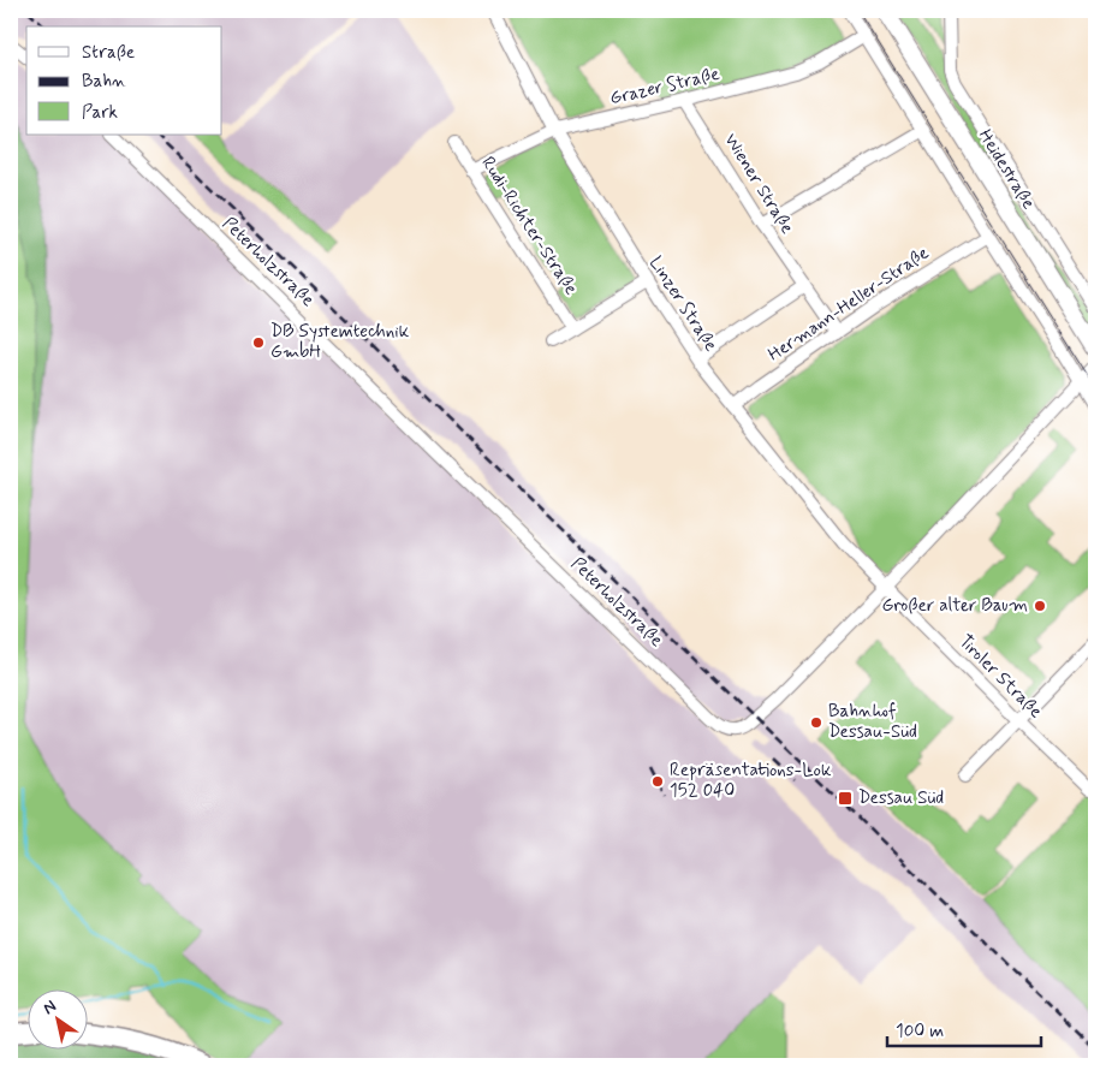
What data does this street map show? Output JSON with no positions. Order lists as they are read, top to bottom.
{
  "streets": {
    "street": [
      "Grazer Straße",
      "Heidestraße",
      "Wiener Straße",
      "Rudi-Richter-Straße",
      "Peterholzstraße",
      "Linzer Straße",
      "Hermann-Heller-Straße",
      "Tiroler Straße"
    ]
  },
  "crossings": [
    ["Grazer Straße", "Wiener Straße"],
    ["Grazer Straße", "Rudi-Richter-Straße"],
    ["Grazer Straße", "Linzer Straße"],
    ["Wiener Straße", "Hermann-Heller-Straße"],
    ["Peterholzstraße", "Linzer Straße"],
    ["Peterholzstraße", "Tiroler Straße"],
    ["Linzer Straße", "Hermann-Heller-Straße"],
    ["Linzer Straße", "Tiroler Straße"]
  ],
  "places": {
    "other": [
      "DB Systemtechnik GmbH",
      "Großer alter Baum",
      "Bahnhof Dessau-Süd",
      "Repräsentations-Lok 152 040"
    ],
    "transit": ["Dessau Süd"]
  },
  "legend": ["Straße", "Bahn", "Park"],
  "scale_bar": "100 m",
  "north": "top left"
}
